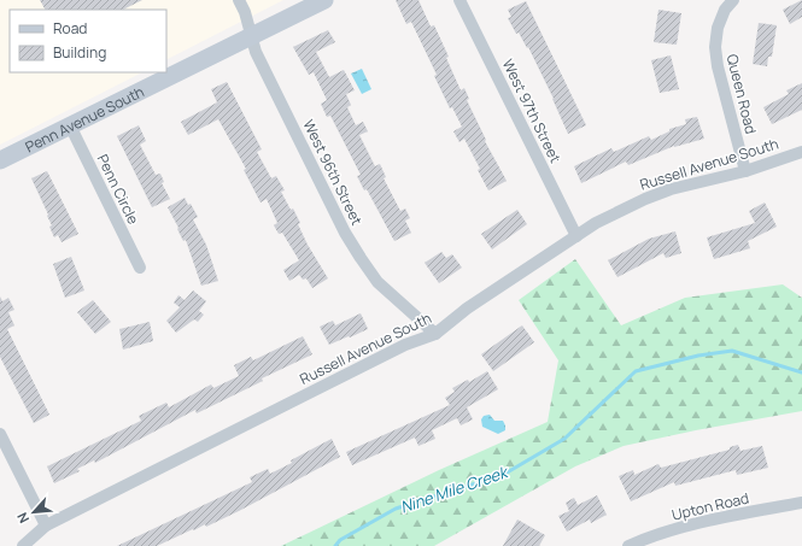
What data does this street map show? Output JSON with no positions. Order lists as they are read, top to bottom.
{
  "streets": {
    "main road": ["Penn Avenue South"],
    "street": [
      "Queen Road",
      "West 97th Street",
      "Russell Avenue South",
      "West 96th Street",
      "Penn Circle",
      "Upton Road"
    ]
  },
  "crossings": [
    ["Queen Road", "Russell Avenue South"],
    ["West 97th Street", "Russell Avenue South"],
    ["Penn Avenue South", "West 96th Street"],
    ["Penn Avenue South", "Penn Circle"],
    ["Russell Avenue South", "West 96th Street"]
  ],
  "water": ["Nine Mile Creek"],
  "legend": ["Road", "Building"],
  "north": "bottom left"
}
